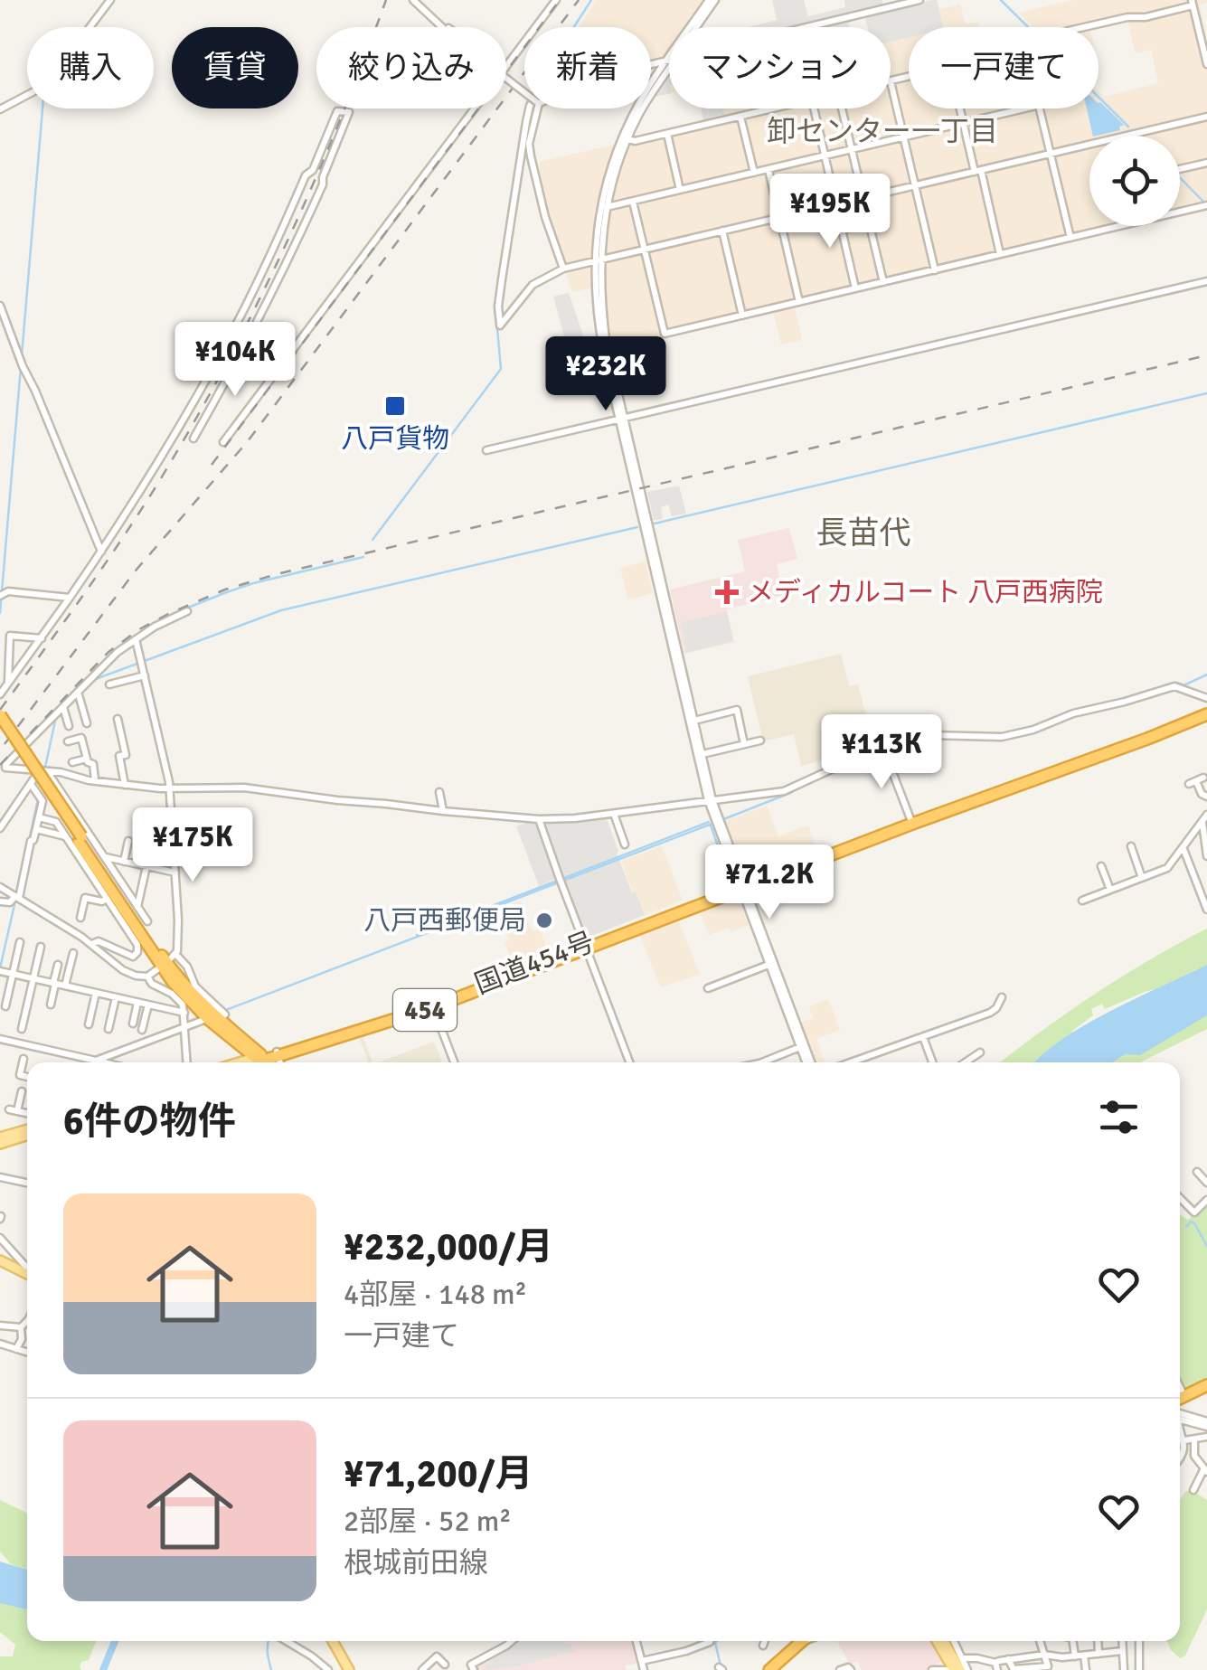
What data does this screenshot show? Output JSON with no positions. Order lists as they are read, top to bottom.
{
  "streets": {
    "highway": ["国道454号", "454"]
  },
  "districts": ["卸センター一丁目", "長苗代"],
  "places": {
    "transit": ["八戸貨物"],
    "health": ["メディカルコート 八戸西病院"],
    "other": ["八戸西郵便局"]
  },
  "page": {
    "chip": [
      "購入",
      "賃貸",
      "絞り込み",
      "新着",
      "マンション",
      "一戸建て"
    ],
    "price": [
      "¥195K",
      "¥104K",
      "¥232K",
      "¥113K",
      "¥175K",
      "¥71.2K"
    ],
    "heading": "6件の物件",
    "list": [
      {
        "name": "¥232,000/月",
        "note": "4部屋 · 148 m² · 一戸建て"
      },
      {
        "name": "¥71,200/月",
        "note": "2部屋 · 52 m² · 根城前田線"
      }
    ]
  }
}
